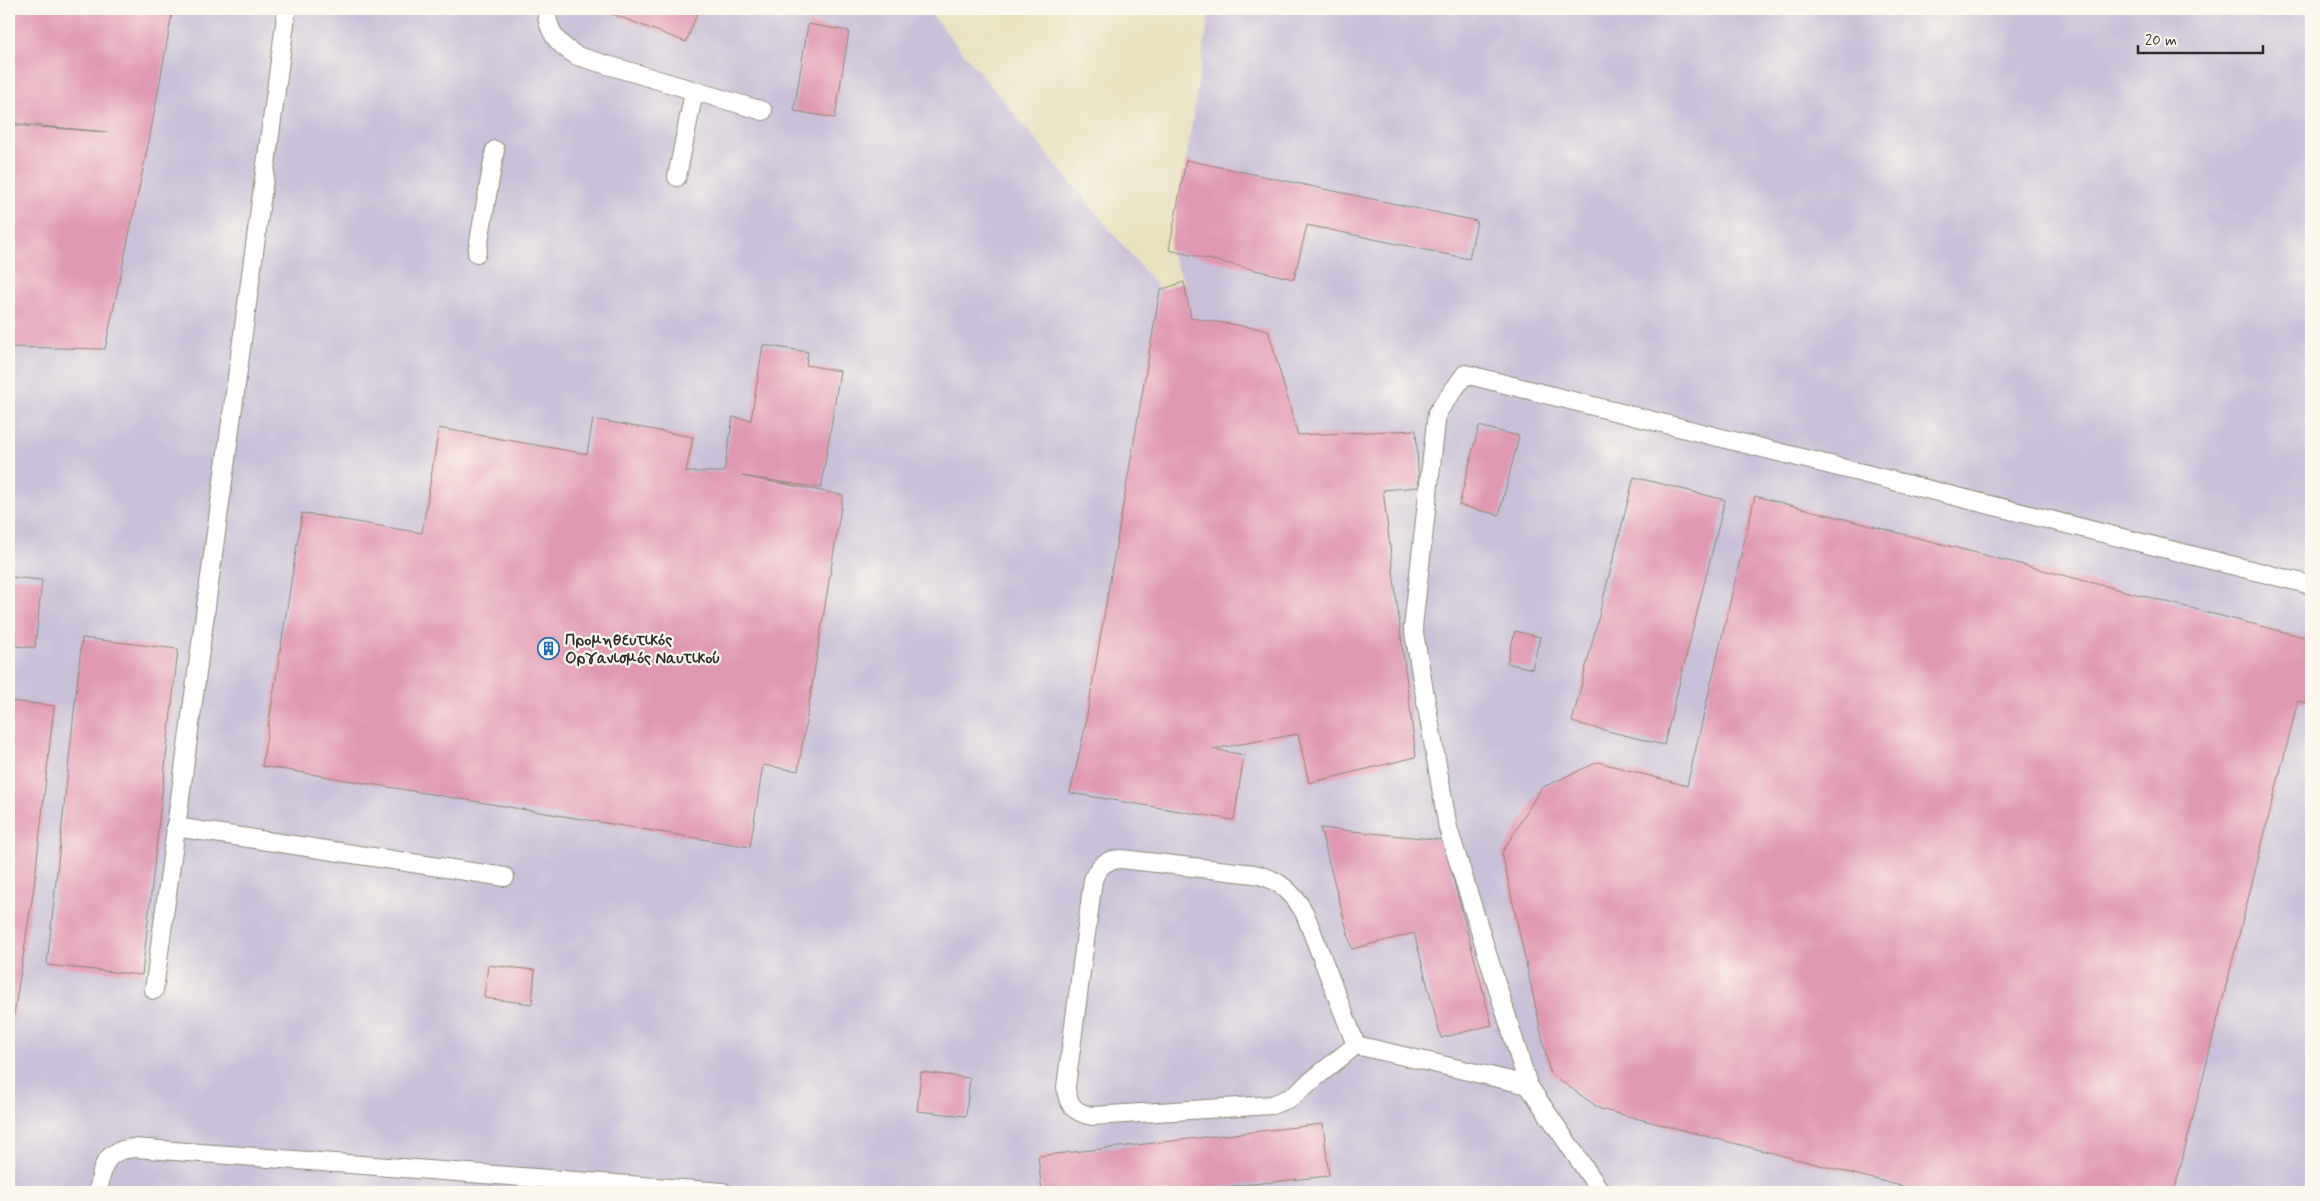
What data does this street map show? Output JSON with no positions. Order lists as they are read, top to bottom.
{
  "places": {
    "building": ["Προμηθευτικός Οργανισμός Ναυτικού"]
  },
  "scale_bar": "20 m"
}
